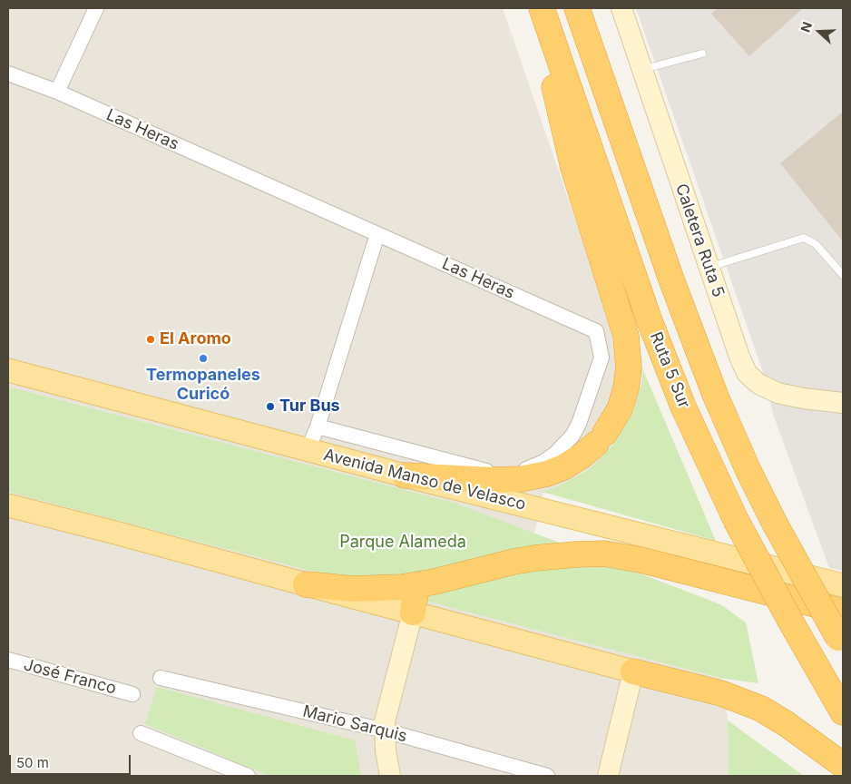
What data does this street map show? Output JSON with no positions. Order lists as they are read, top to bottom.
{
  "streets": {
    "highway": ["Ruta 5 Sur"],
    "main road": ["Avenida Manso de Velasco"],
    "street": [
      "Las Heras",
      "Caletera Ruta 5",
      "José Franco",
      "Mario Sarquis"
    ]
  },
  "parks": ["Parque Alameda"],
  "places": ["El Aromo", "Termopaneles Curicó", "Tur Bus"],
  "scale_bar": "50 m",
  "north": "left"
}
